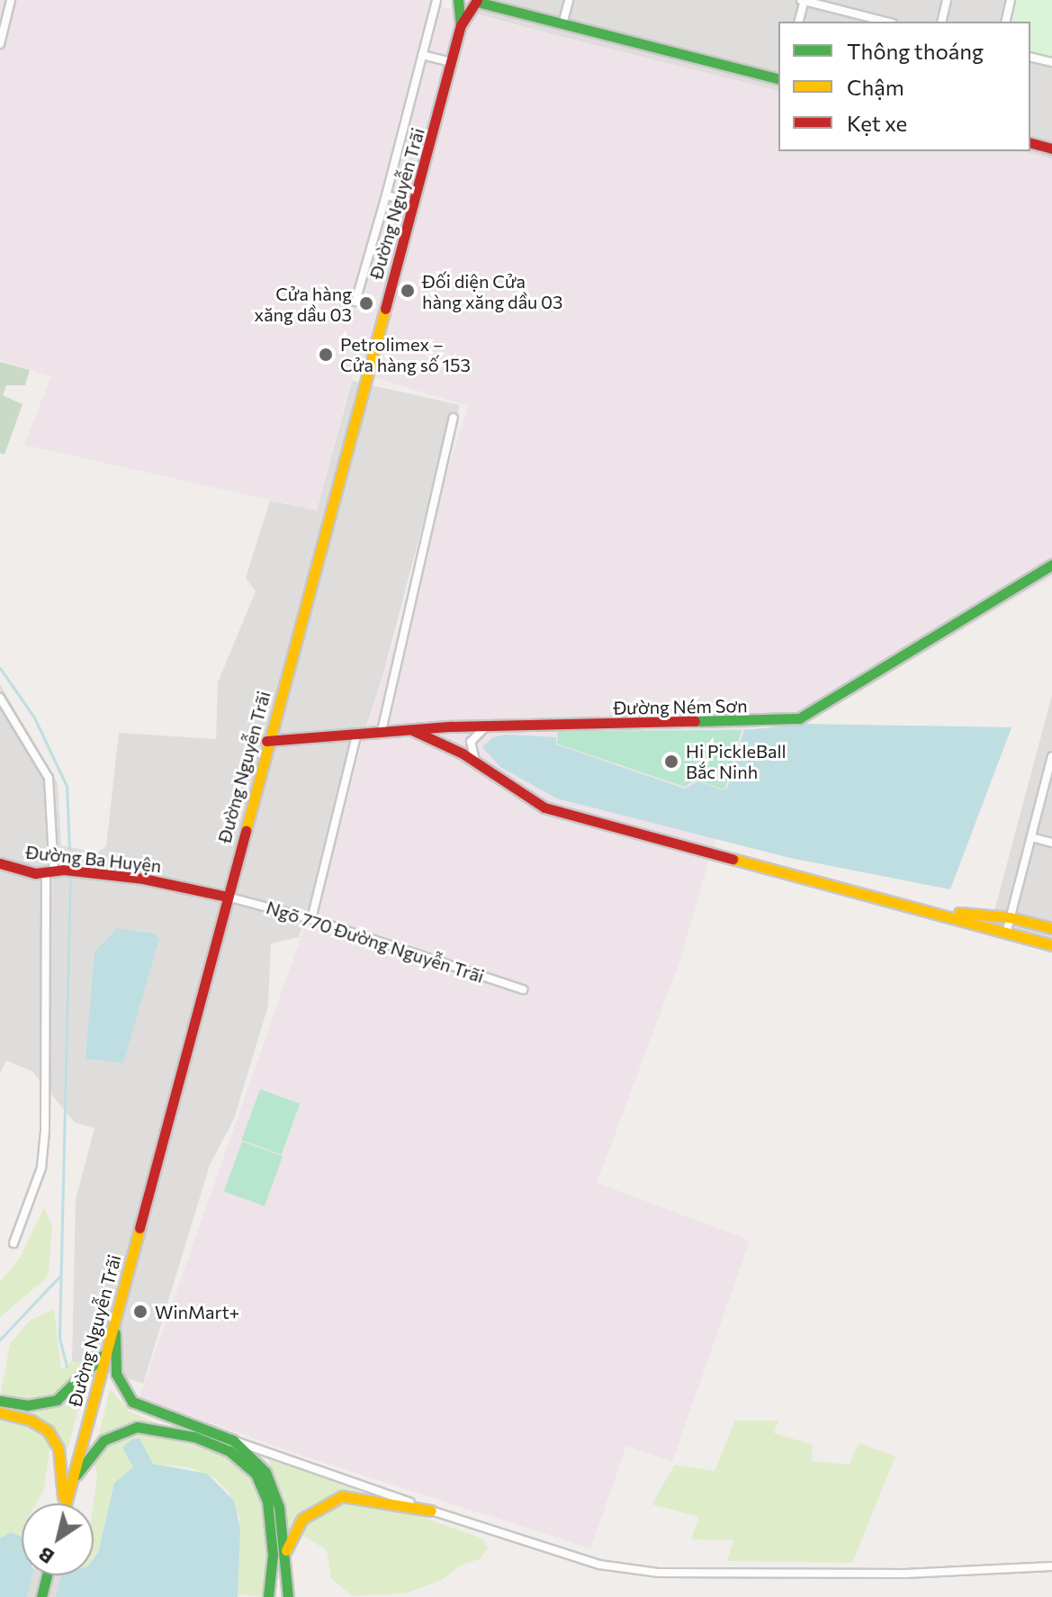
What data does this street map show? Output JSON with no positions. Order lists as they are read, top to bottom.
{
  "streets": {
    "main road": ["Đường Nguyễn Trãi", "Đường Ném Sơn", "Đường Ba Huyện"],
    "street": ["Ngõ 770 Đường Nguyễn Trãi"]
  },
  "crossings": [
    ["Đường Nguyễn Trãi", "Đường Ném Sơn"],
    ["Đường Nguyễn Trãi", "Đường Ba Huyện"],
    ["Đường Nguyễn Trãi", "Ngõ 770 Đường Nguyễn Trãi"],
    ["Đường Ba Huyện", "Ngõ 770 Đường Nguyễn Trãi"]
  ],
  "places": [
    "Đối diện Cửa hàng xăng dầu 03",
    "Cửa hàng xăng dầu 03",
    "Petrolimex – Cửa hàng số 153",
    "Hi PickleBall Bắc Ninh",
    "WinMart+"
  ],
  "legend": ["Thông thoáng", "Chậm", "Kẹt xe"],
  "north": "bottom left"
}
